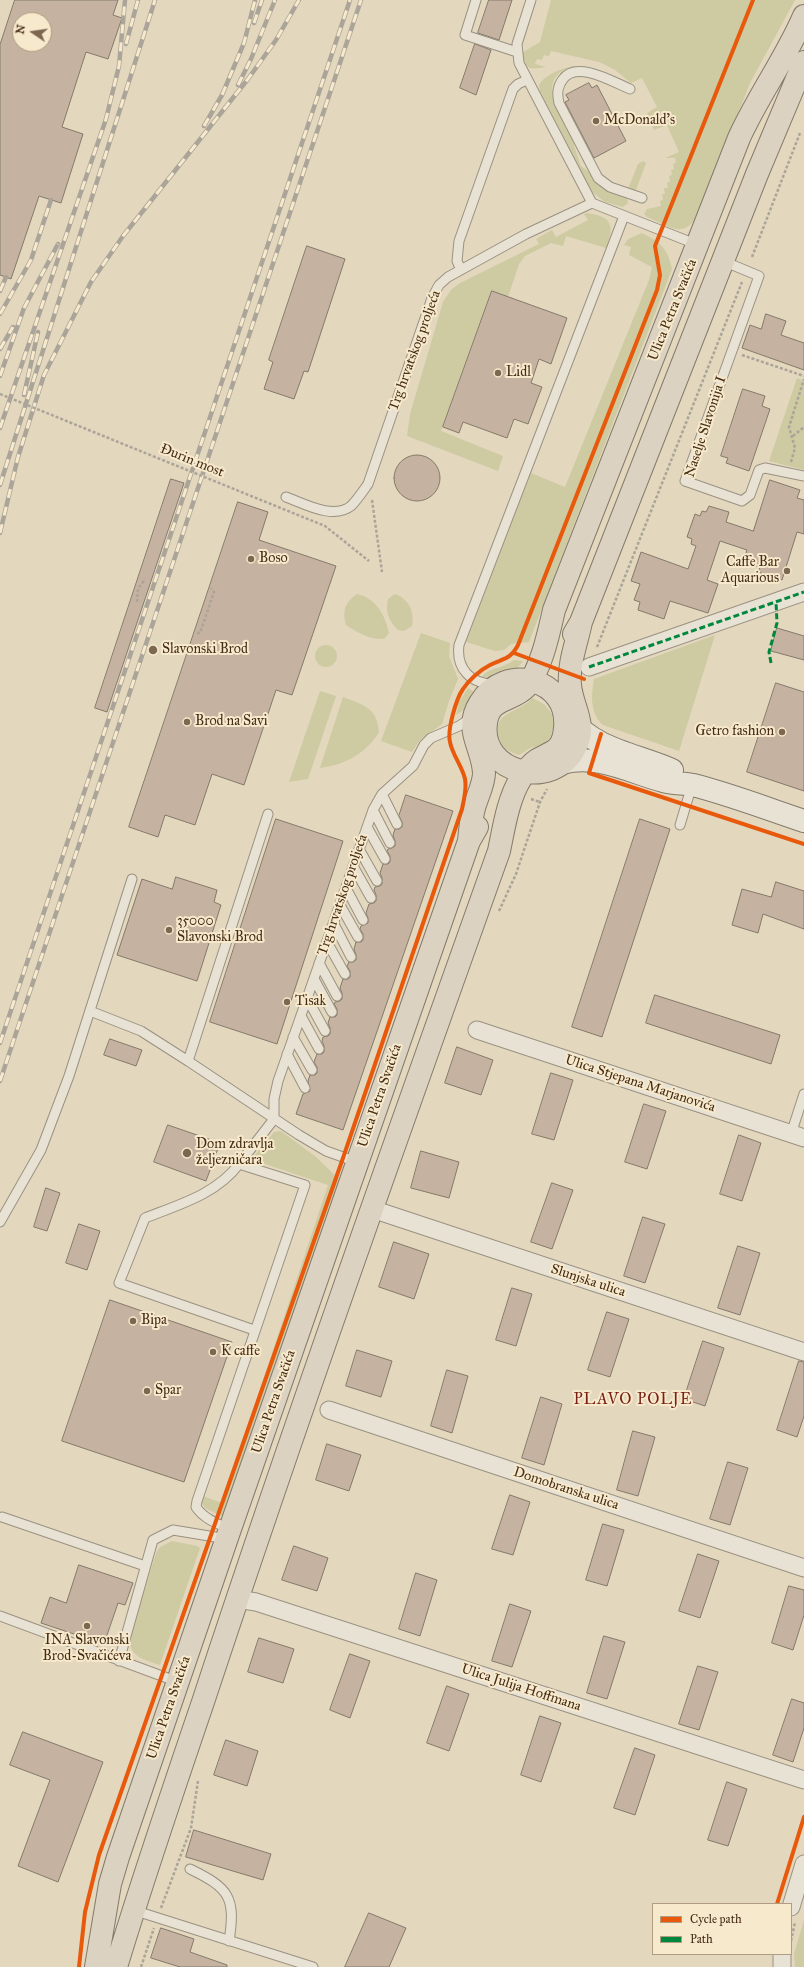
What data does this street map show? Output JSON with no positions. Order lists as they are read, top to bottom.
{
  "streets": {
    "main road": ["Ulica Petra Svačića"],
    "street": [
      "Ulica Stjepana Marjanovića",
      "Slunjska ulica",
      "Domobranska ulica",
      "Ulica Julija Hoffmana"
    ],
    "lane": ["Trg hrvatskog proljeća", "Naselje Slavonija I"],
    "path": ["Đurin most"]
  },
  "crossings": [
    ["Ulica Petra Svačića", "Naselje Slavonija I"],
    ["Ulica Petra Svačića", "Slunjska ulica"],
    ["Ulica Petra Svačića", "Ulica Julija Hoffmana"]
  ],
  "districts": ["PLAVO POLJE"],
  "places": [
    "McDonald's",
    "Lidl",
    "Boso",
    "Caffe Bar Aquarious",
    "Slavonski Brod",
    "Brod na Savi",
    "Getro fashion",
    "35000 Slavonski Brod",
    "Tisak",
    "Dom zdravlja željezničara",
    "Bipa",
    "K caffe",
    "Spar",
    "INA Slavonski Brod-Svačićeva"
  ],
  "legend": ["Cycle path", "Path"],
  "north": "left"
}
